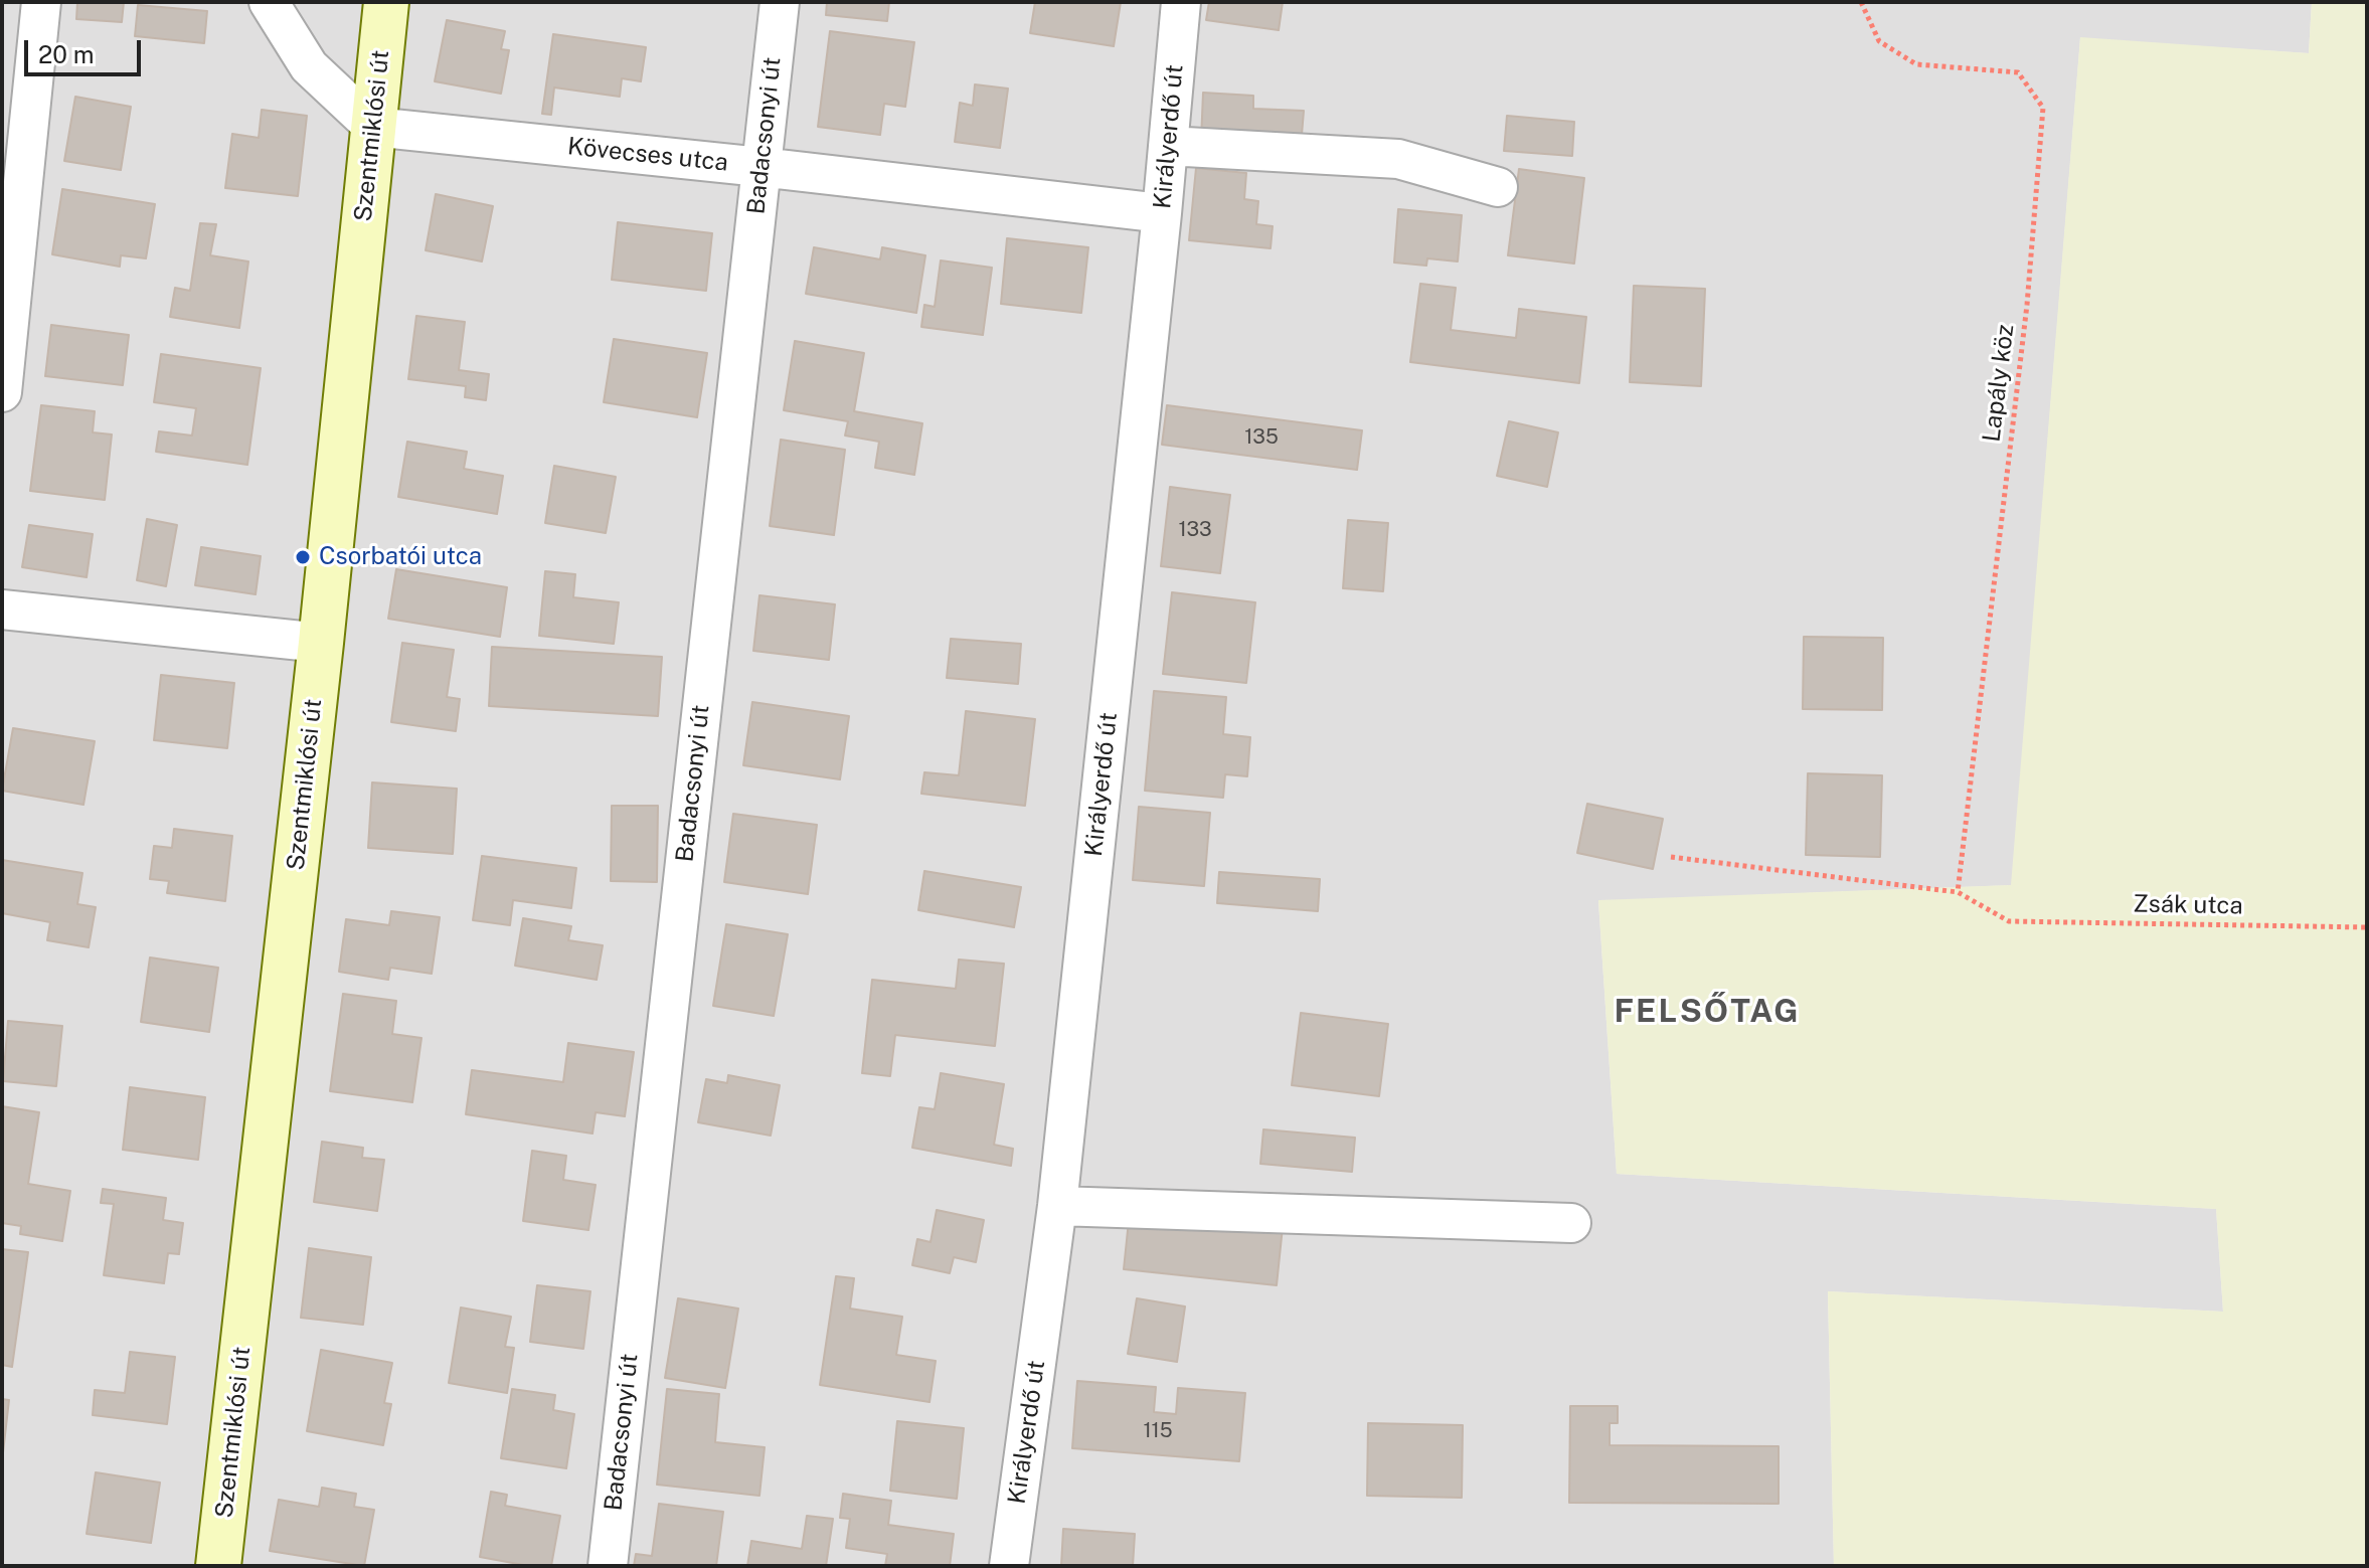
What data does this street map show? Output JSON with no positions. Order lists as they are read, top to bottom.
{
  "streets": {
    "street": [
      "Szentmiklósi út",
      "Badacsonyi út",
      "Királyerdő út",
      "Kövecses utca"
    ],
    "path": ["Lapály köz", "Zsák utca"]
  },
  "crossings": [
    ["Szentmiklósi út", "Kövecses utca"],
    ["Badacsonyi út", "Kövecses utca"],
    ["Királyerdő út", "Kövecses utca"],
    ["Lapály köz", "Zsák utca"]
  ],
  "districts": ["FELSŐTAG"],
  "places": ["Csorbatói utca"],
  "house_numbers": ["135", "133", "115"],
  "scale_bar": "20 m"
}
